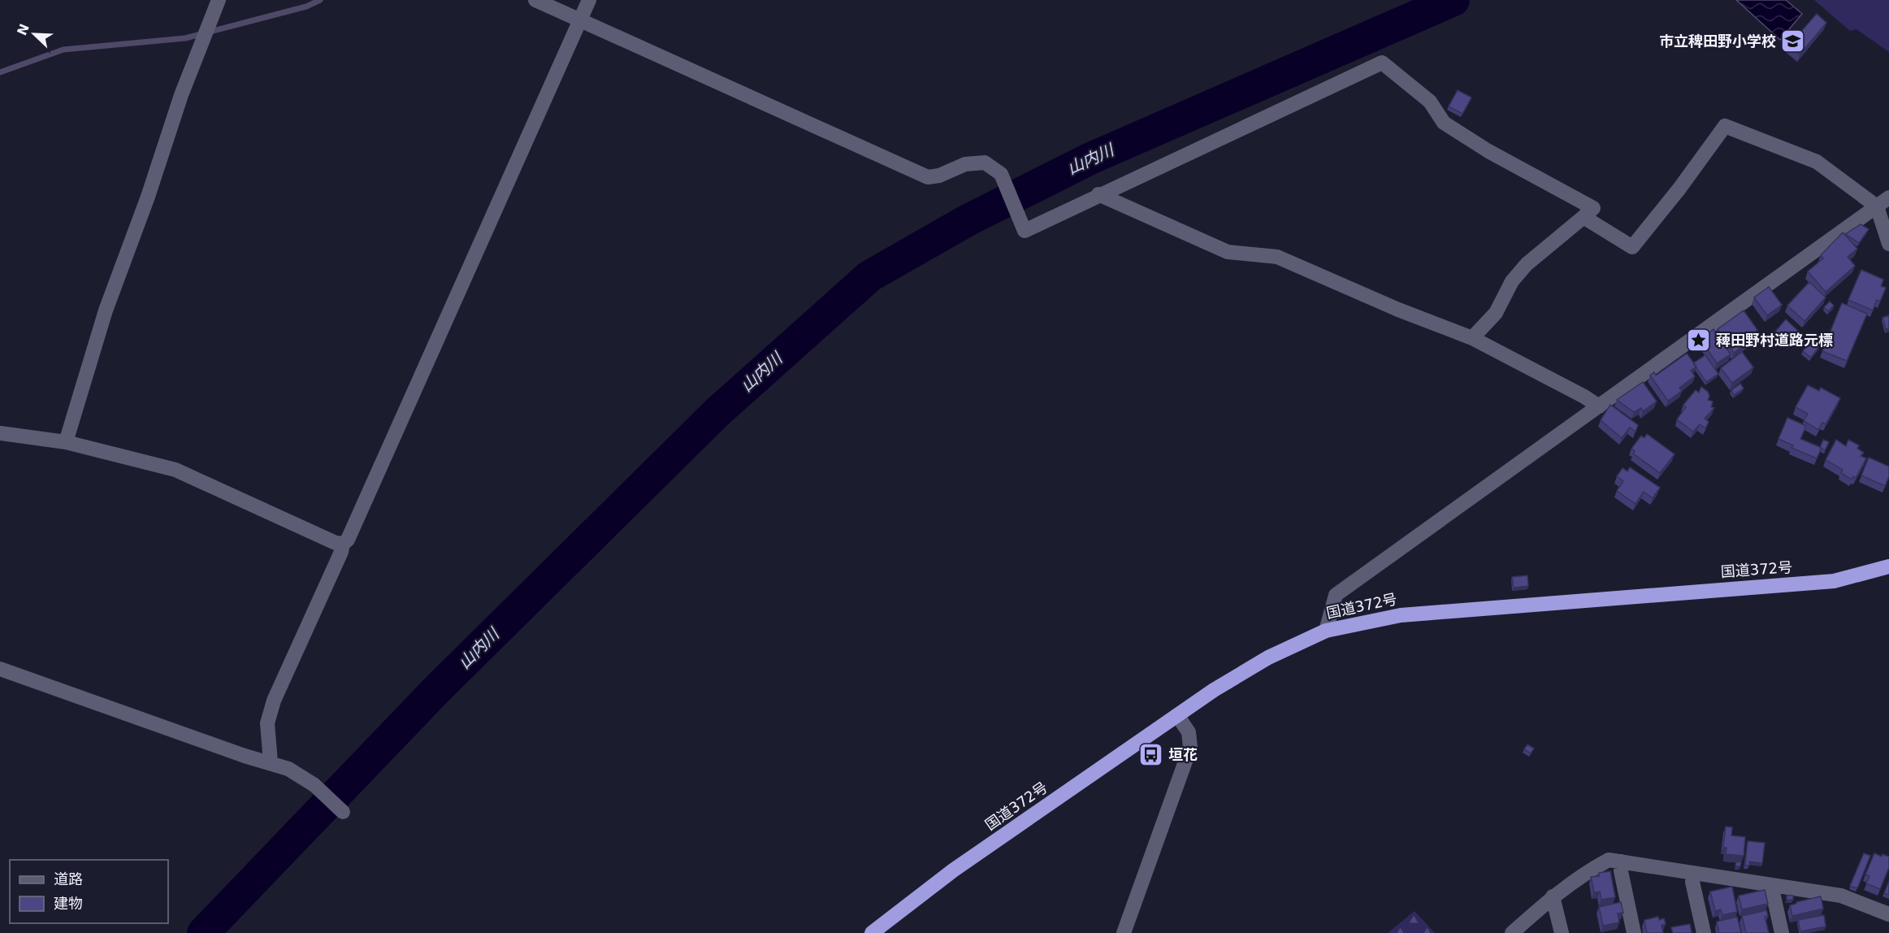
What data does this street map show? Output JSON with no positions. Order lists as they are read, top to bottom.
{
  "streets": {
    "highway": ["国道372号"]
  },
  "water": ["山内川"],
  "places": {
    "school or university": ["市立稗田野小学校"],
    "place": ["薭田野村道路元標"],
    "bus stop": ["垣花"]
  },
  "legend": ["道路", "建物"],
  "north": "top left"
}
